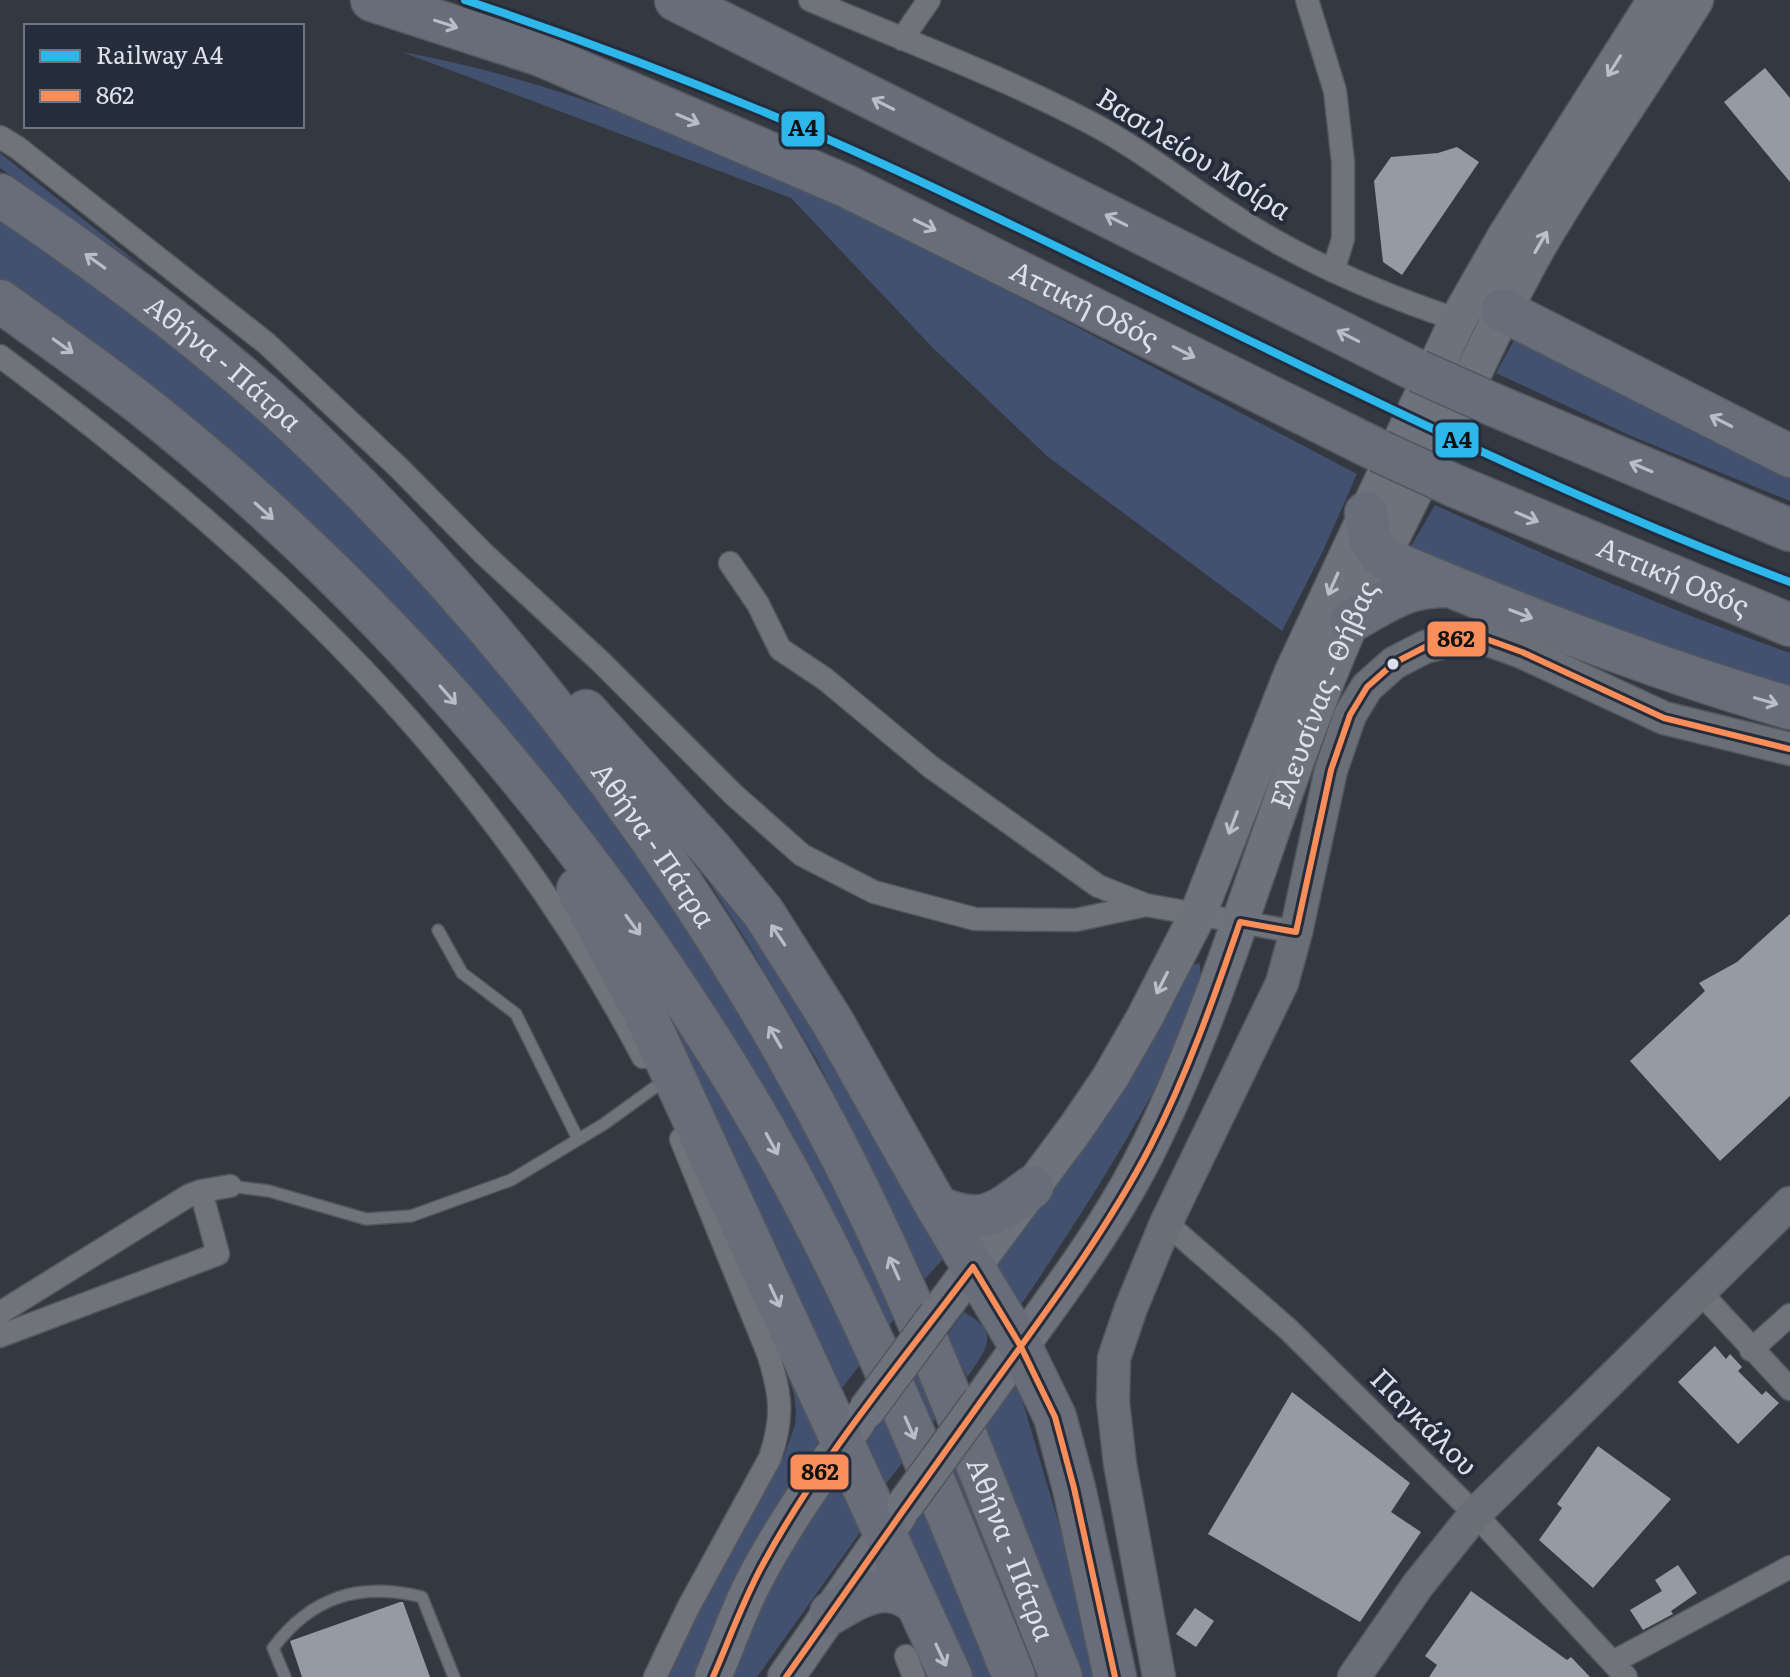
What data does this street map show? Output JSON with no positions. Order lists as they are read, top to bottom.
{
  "streets": {
    "highway": ["Αττική Οδός", "Αθήνα - Πάτρα"],
    "main road": ["Ελευσίνας - Θήβας"],
    "street": ["Βασιλείου Μοίρα", "Παγκάλου"]
  },
  "crossings": [
    ["Βασιλείου Μοίρα", "Ελευσίνας - Θήβας"]
  ],
  "lines": ["rail line A4", "transit line 862"],
  "legend": ["Railway A4", "862"]
}
